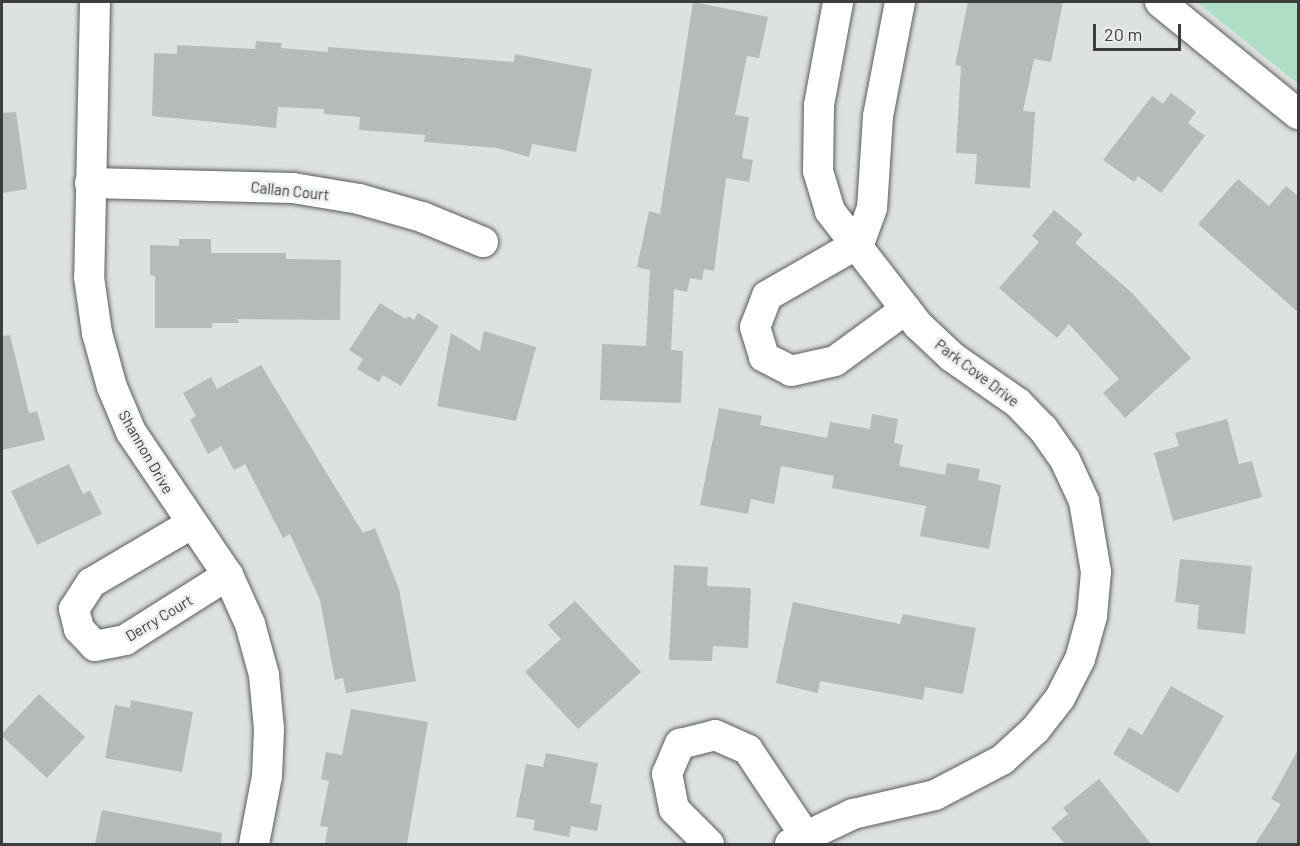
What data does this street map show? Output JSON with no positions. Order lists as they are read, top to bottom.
{
  "streets": {
    "street": [
      "Callan Court",
      "Park Cove Drive",
      "Shannon Drive",
      "Derry Court"
    ]
  },
  "crossings": [
    ["Callan Court", "Shannon Drive"],
    ["Shannon Drive", "Derry Court"]
  ],
  "scale_bar": "20 m"
}
